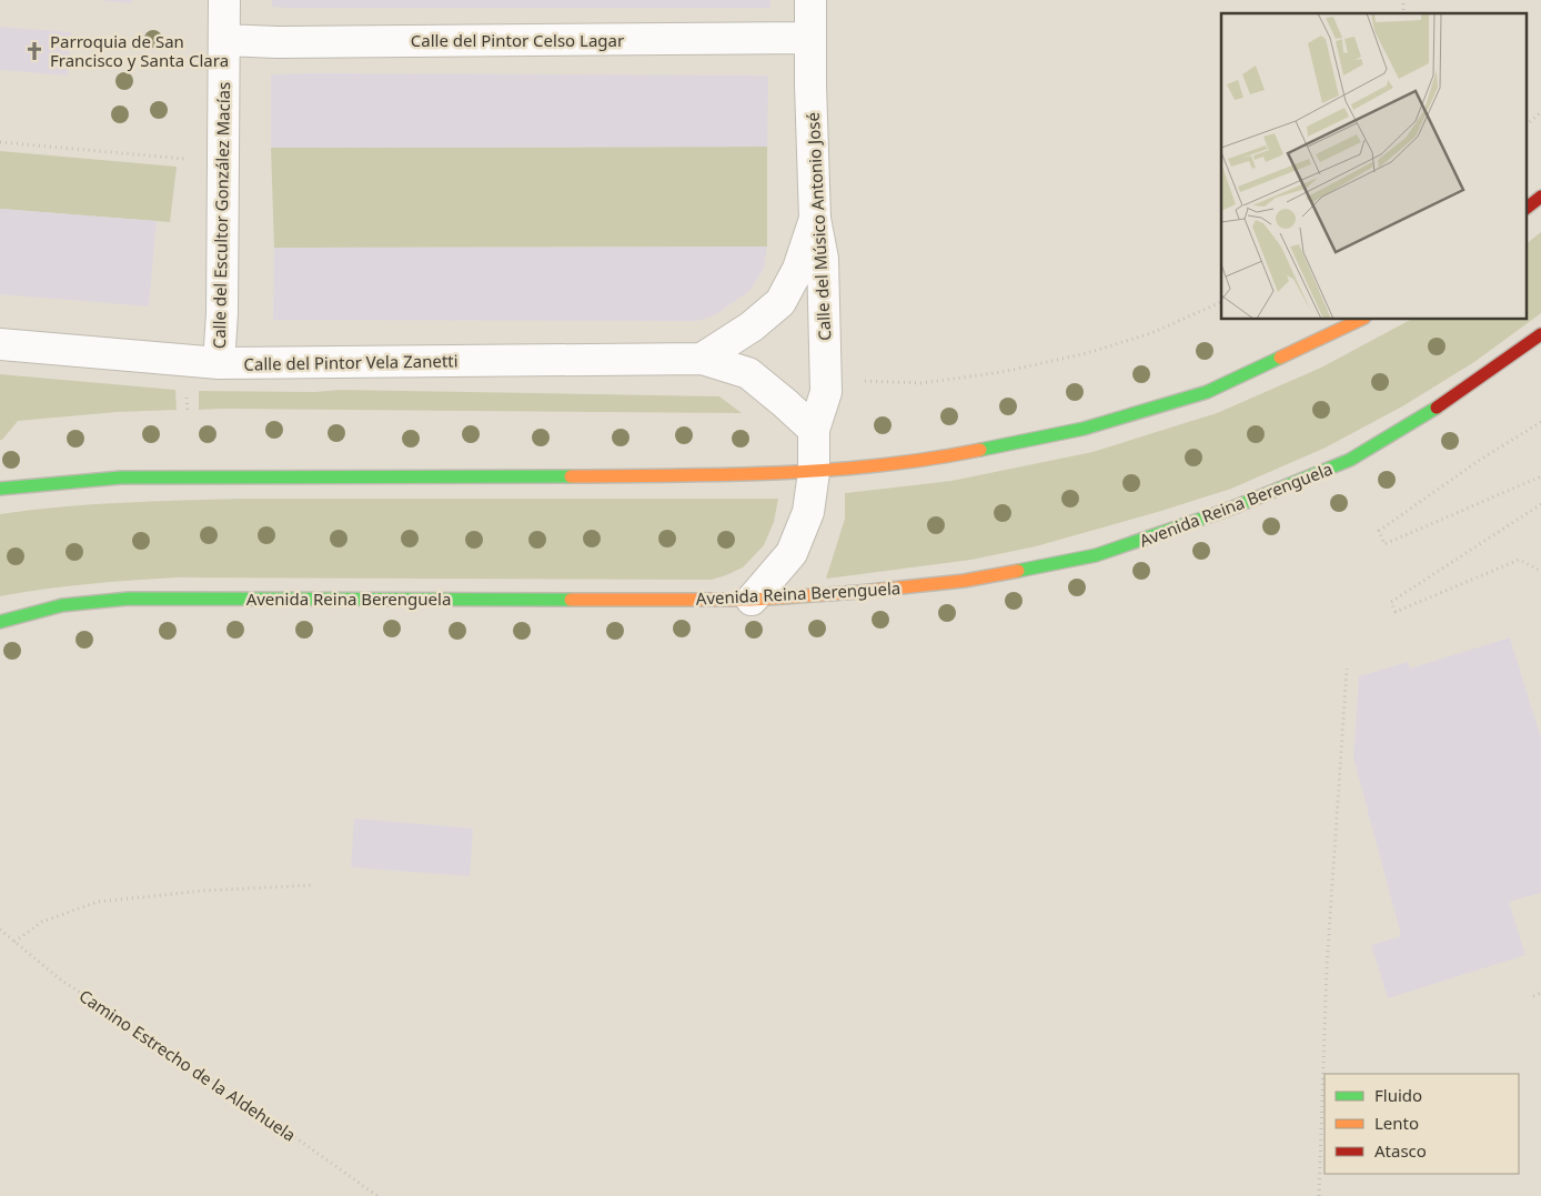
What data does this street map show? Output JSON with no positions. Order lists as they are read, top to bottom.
{
  "streets": {
    "main road": ["Avenida Reina Berenguela"],
    "street": [
      "Calle del Pintor Celso Lagar",
      "Calle del Escultor González Macías",
      "Calle del Músico Antonio José",
      "Calle del Pintor Vela Zanetti"
    ],
    "path": ["Camino Estrecho de la Aldehuela"]
  },
  "crossings": [
    ["Calle del Pintor Celso Lagar", "Calle del Escultor González Macías"],
    ["Calle del Pintor Celso Lagar", "Calle del Músico Antonio José"],
    ["Calle del Escultor González Macías", "Calle del Pintor Vela Zanetti"],
    ["Calle del Músico Antonio José", "Calle del Pintor Vela Zanetti"],
    ["Calle del Músico Antonio José", "Avenida Reina Berenguela"]
  ],
  "places": {
    "church": ["Parroquia de San Francisco y Santa Clara"]
  },
  "legend": ["Fluido", "Lento", "Atasco"]
}
